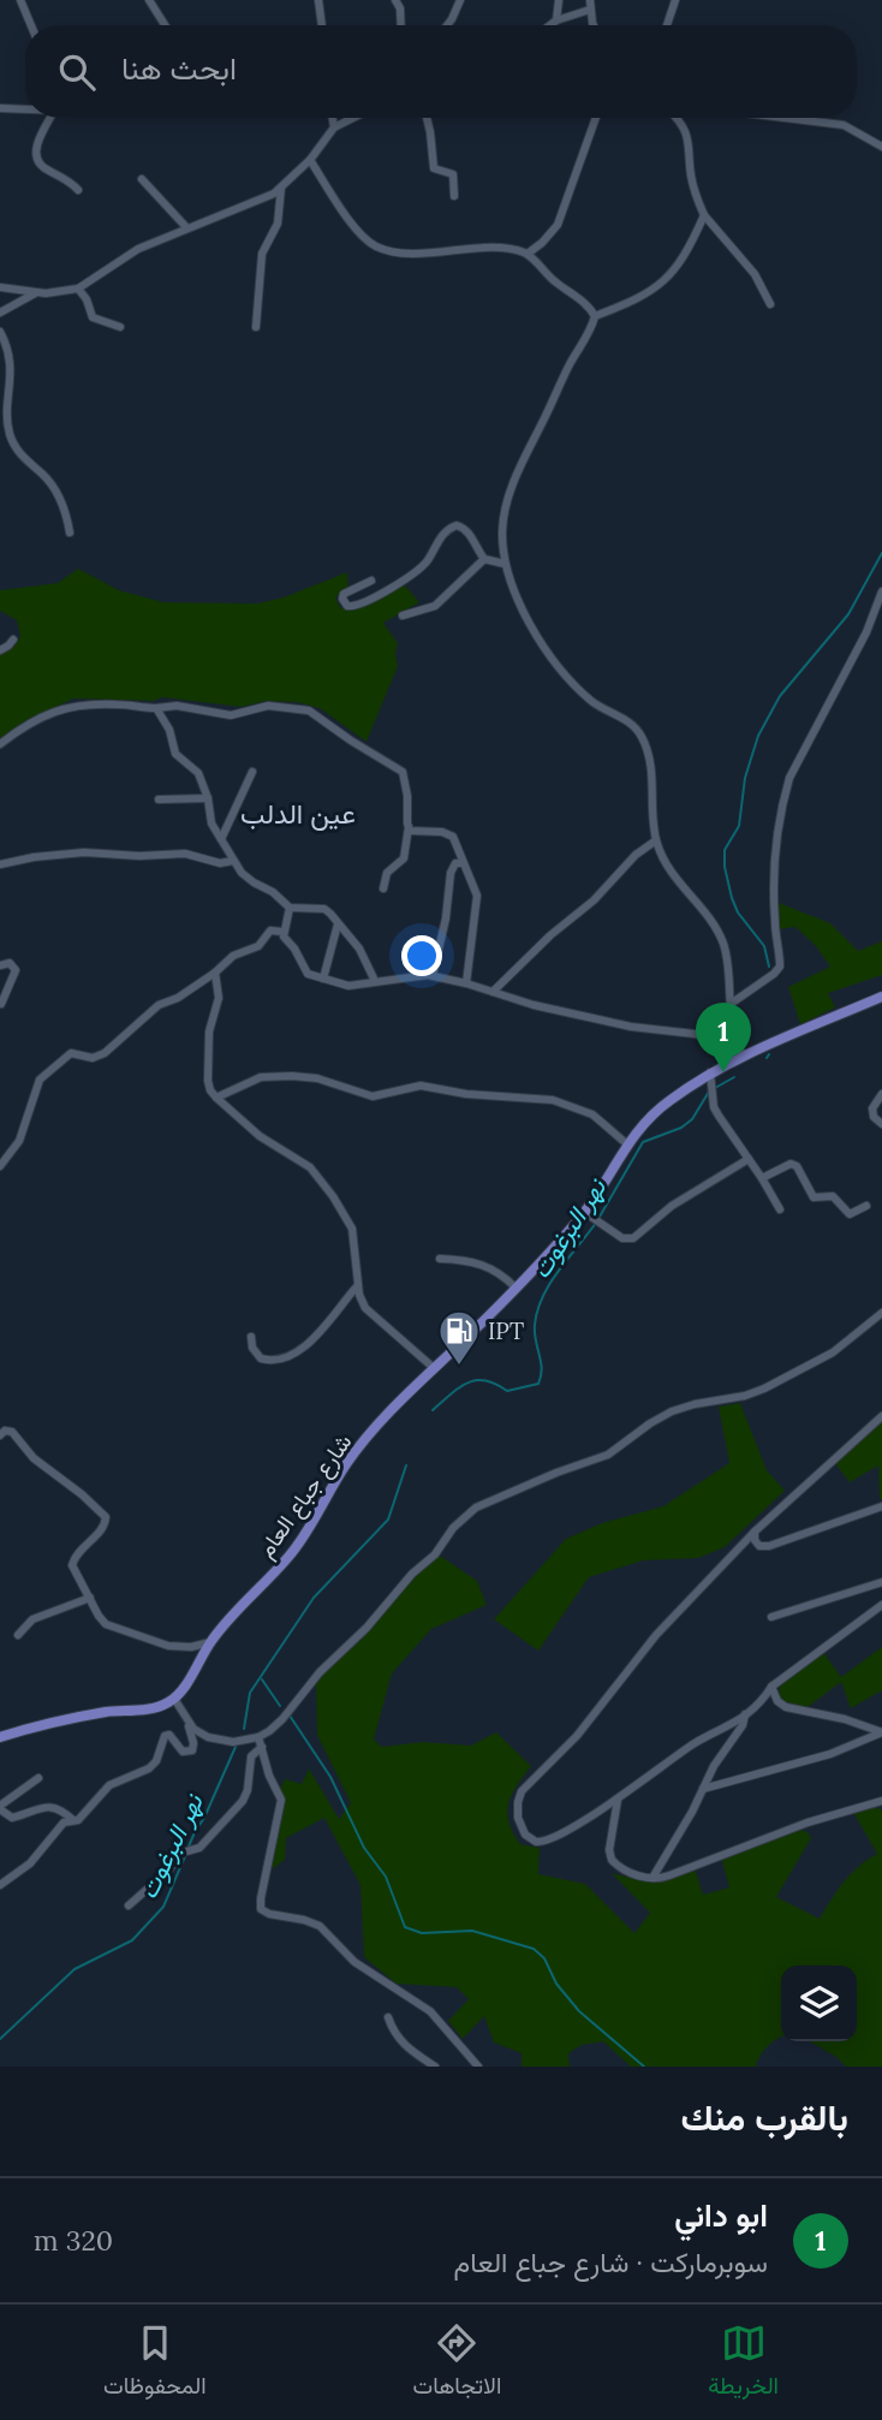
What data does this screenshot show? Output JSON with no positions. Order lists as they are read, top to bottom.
{
  "streets": {
    "main road": ["شارع جباع العام"]
  },
  "districts": ["عين الدلب"],
  "water": ["نهر البرغوت"],
  "places": {
    "fuel station": ["IPT"]
  },
  "page": {
    "search": "ابحث هنا",
    "pins": "1",
    "heading": "بالقرب منك",
    "list": [
      {
        "mark": "1",
        "name": "ابو داني",
        "note": "سوبرماركت · شارع جباع العام",
        "value": "320 m"
      }
    ],
    "nav": ["الخريطة", "الاتجاهات", "المحفوظات"]
  }
}
